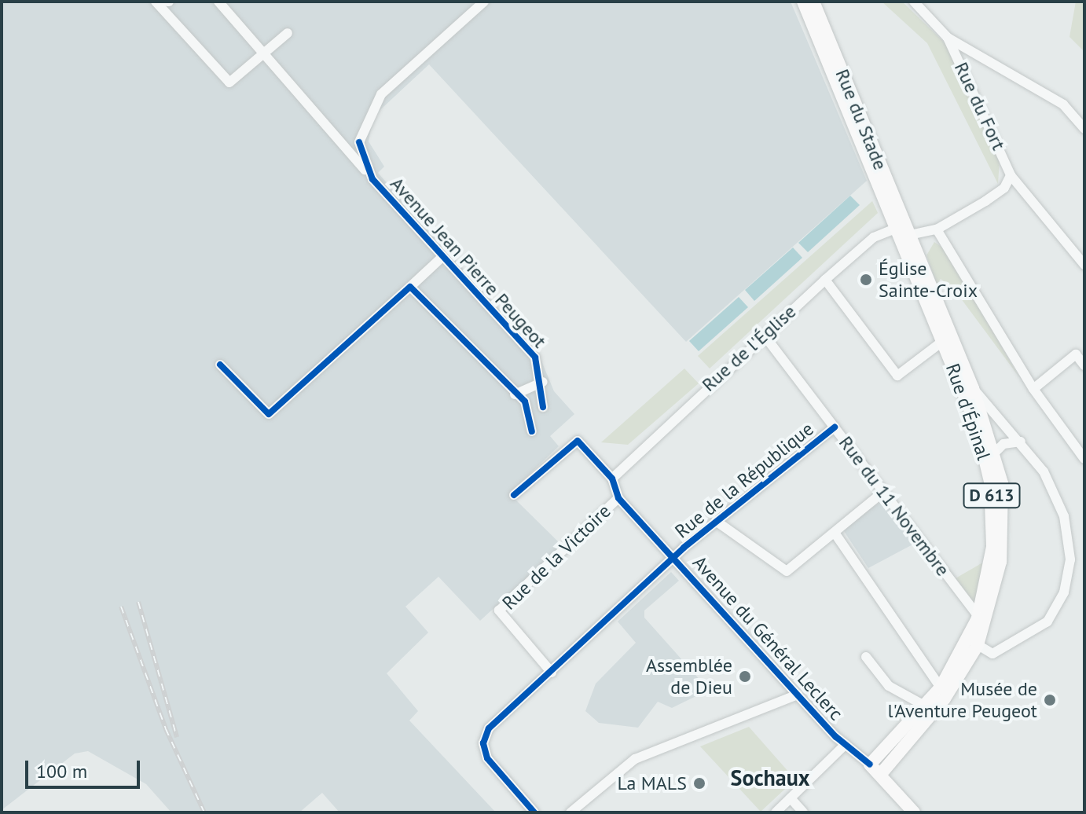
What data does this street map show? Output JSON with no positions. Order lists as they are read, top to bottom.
{
  "streets": {
    "main road": [
      "Rue du Stade",
      "Rue d'Épinal",
      "D 613",
      "Avenue du Général Leclerc"
    ],
    "street": [
      "Rue du Fort",
      "Avenue Jean Pierre Peugeot",
      "Rue de l'Église",
      "Rue de la République",
      "Rue du 11 Novembre",
      "Rue de la Victoire"
    ]
  },
  "crossings": [
    ["Rue du Stade", "Rue de l'Église"],
    ["Rue du Stade", "Rue d'Épinal"],
    ["Rue de l'Église", "Rue d'Épinal"],
    ["Rue de l'Église", "Rue du 11 Novembre"],
    ["Rue de l'Église", "Avenue du Général Leclerc"],
    ["Rue d'Épinal", "Rue du 11 Novembre"],
    ["Rue d'Épinal", "Avenue du Général Leclerc"],
    ["Rue de la République", "Rue du 11 Novembre"],
    ["Rue de la République", "Rue de la Victoire"],
    ["Rue de la République", "Avenue du Général Leclerc"],
    ["Rue de la Victoire", "Avenue du Général Leclerc"]
  ],
  "districts": ["Sochaux"],
  "places": [
    "Église Sainte-Croix",
    "Assemblée de Dieu",
    "Musée de l'Aventure Peugeot",
    "La MALS"
  ],
  "scale_bar": "100 m"
}
